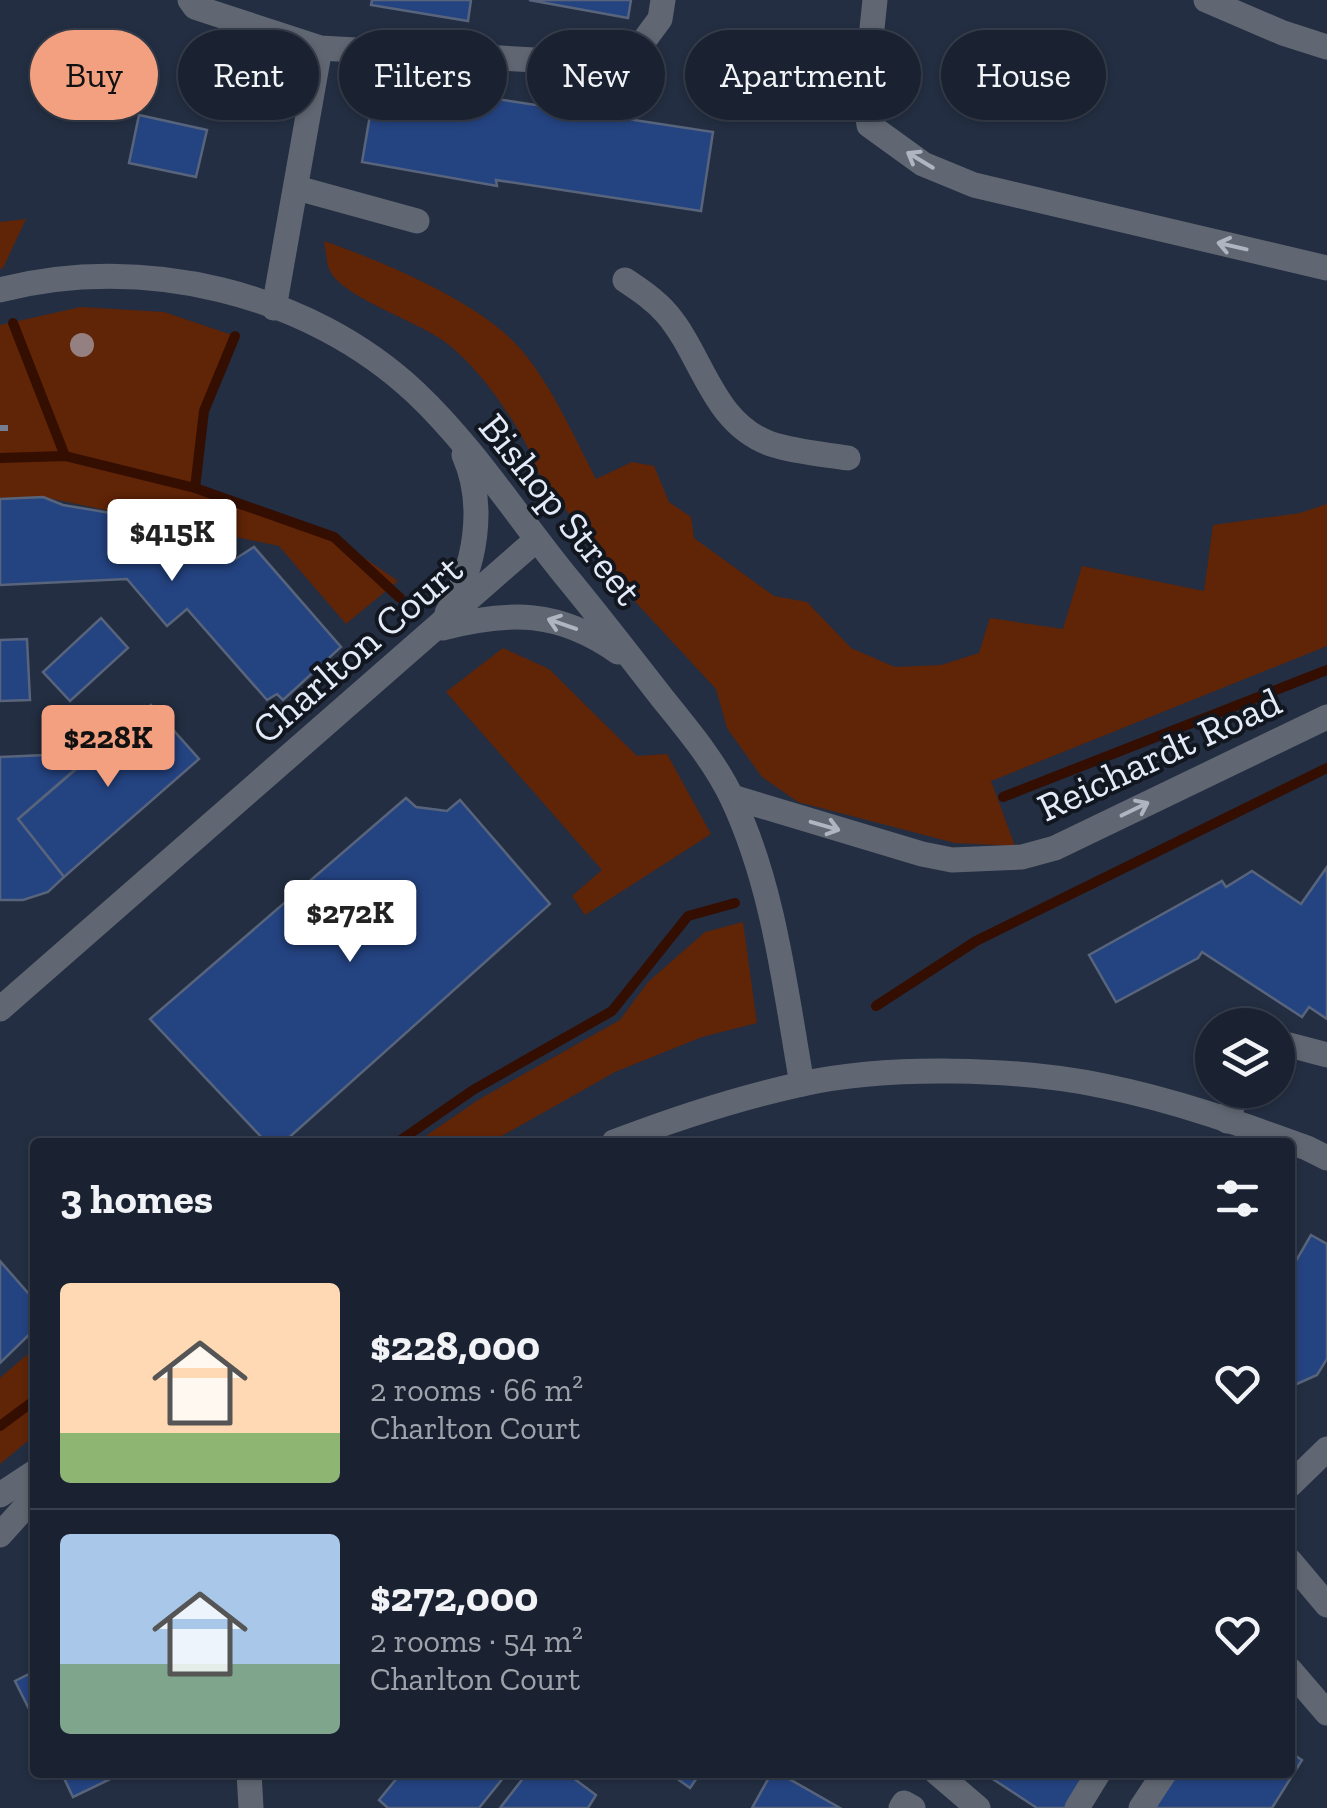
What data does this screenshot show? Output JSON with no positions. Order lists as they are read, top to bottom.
{
  "streets": {
    "street": ["Bishop Street", "Charlton Court", "Reichardt Road"]
  },
  "crossings": [
    ["Bishop Street", "Charlton Court"],
    ["Bishop Street", "Reichardt Road"]
  ],
  "one_way": ["Reichardt Road"],
  "page": {
    "chip": [
      "Buy",
      "Rent",
      "Filters",
      "New",
      "Apartment",
      "House"
    ],
    "price": ["$415K", "$228K", "$272K"],
    "heading": "3 homes",
    "list": [
      {
        "name": "$228,000",
        "note": "2 rooms · 66 m² · Charlton Court"
      },
      {
        "name": "$272,000",
        "note": "2 rooms · 54 m² · Charlton Court"
      }
    ]
  }
}
